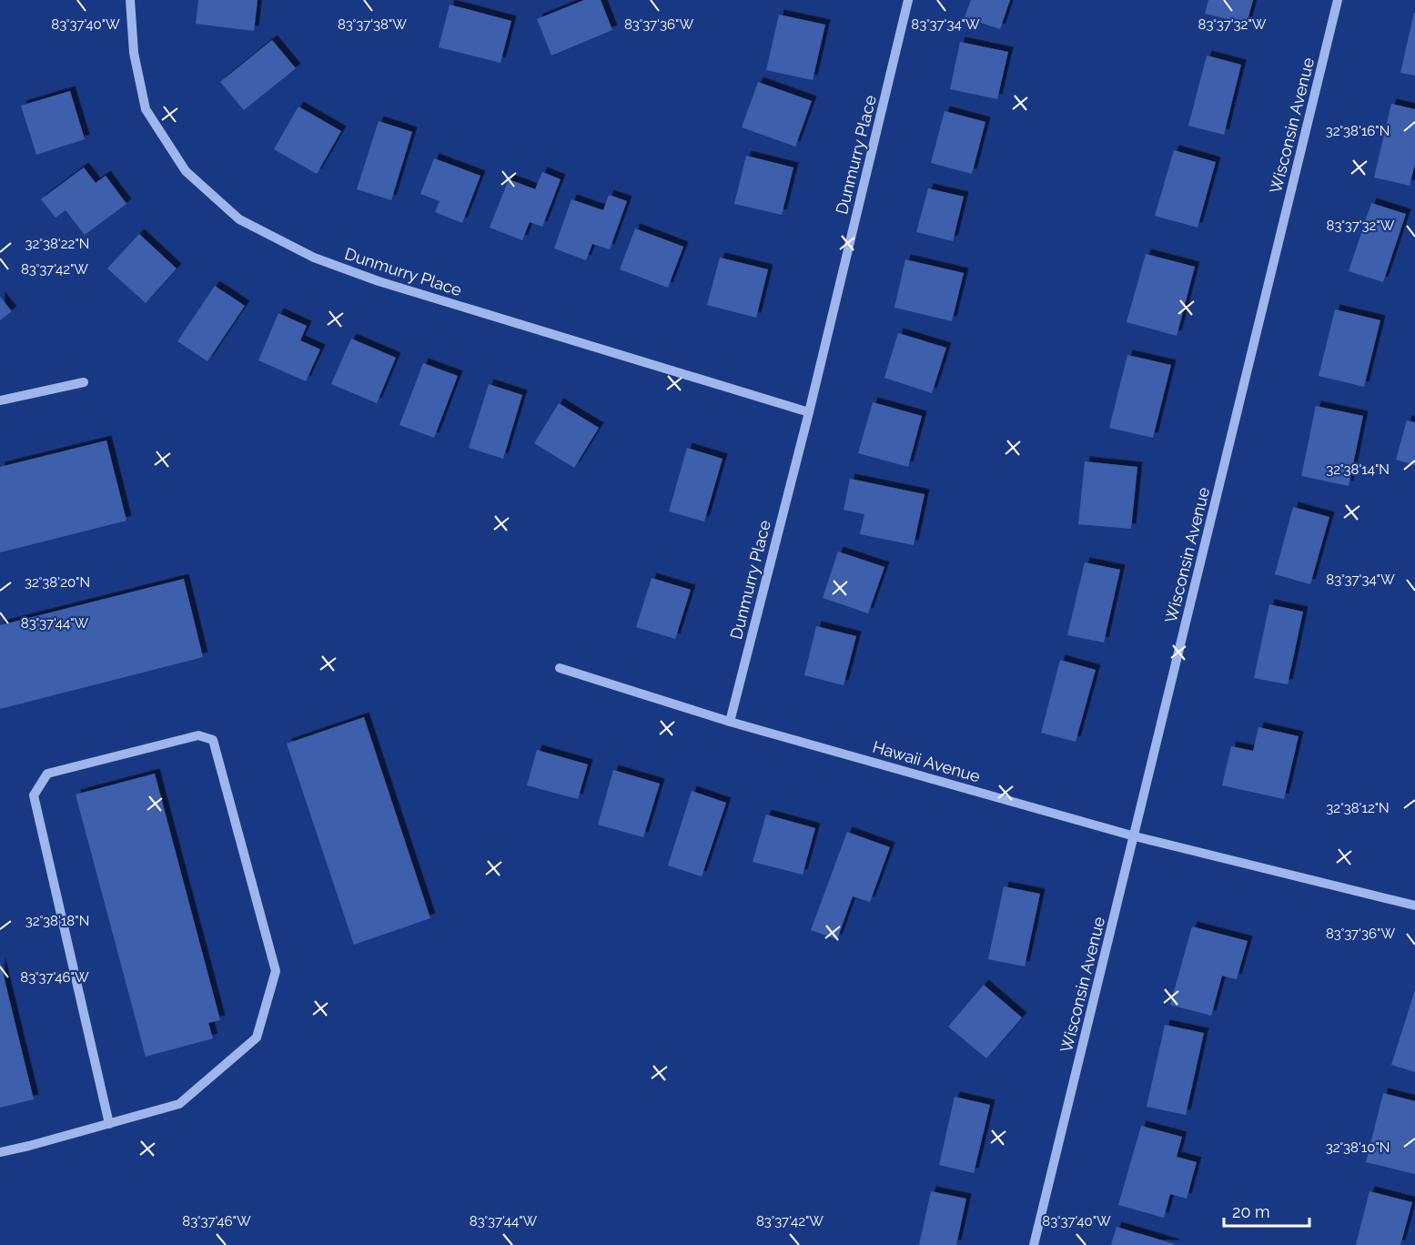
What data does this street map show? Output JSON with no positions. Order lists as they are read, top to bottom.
{
  "streets": {
    "street": ["Wisconsin Avenue", "Dunmurry Place", "Hawaii Avenue"]
  },
  "crossings": [
    ["Wisconsin Avenue", "Hawaii Avenue"],
    ["Dunmurry Place", "Hawaii Avenue"]
  ],
  "scale_bar": "20 m",
  "coordinates": [
    "83°37'40\"W",
    "83°37'38\"W",
    "83°37'36\"W",
    "83°37'34\"W",
    "83°37'32\"W",
    "32°38'16\"N",
    "32°38'22\"N",
    "83°37'42\"W",
    "32°38'14\"N",
    "32°38'20\"N",
    "83°37'44\"W",
    "32°38'12\"N",
    "32°38'18\"N",
    "83°37'46\"W",
    "32°38'10\"N"
  ]
}
